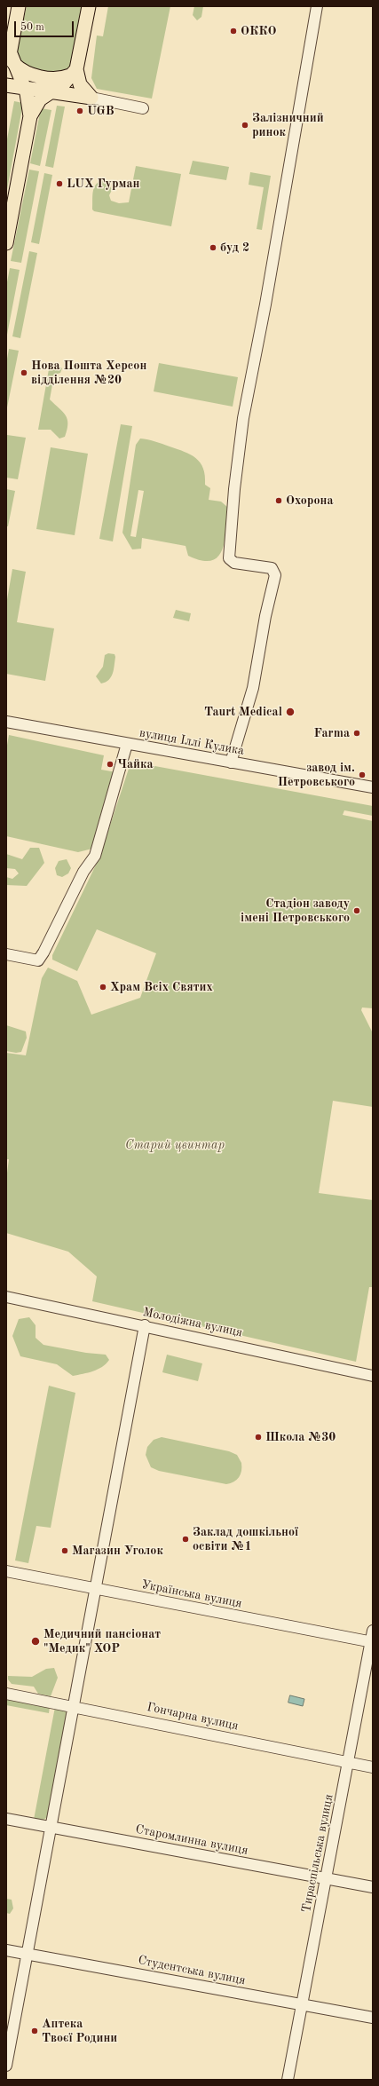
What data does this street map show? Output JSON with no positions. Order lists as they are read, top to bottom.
{
  "streets": {
    "street": [
      "вулиця Іллі Кулика",
      "Молодіжна вулиця",
      "Українська вулиця",
      "Гончарна вулиця",
      "Старомлинна вулиця",
      "Тираспільська вулиця",
      "Студентська вулиця"
    ]
  },
  "crossings": [
    ["Українська вулиця", "Тираспільська вулиця"],
    ["Гончарна вулиця", "Тираспільська вулиця"],
    ["Старомлинна вулиця", "Тираспільська вулиця"],
    ["Тираспільська вулиця", "Студентська вулиця"]
  ],
  "parks": ["Старий цвинтар"],
  "places": [
    "ОККО",
    "UGB",
    "Залізничний ринок",
    "LUX Гурман",
    "буд 2",
    "Нова Пошта Херсон відділення №20",
    "Охорона",
    "Taurt Medical",
    "Farma",
    "Чайка",
    "завод ім. Петровського",
    "Стадіон заводу імені Петровського",
    "Храм Всіх Святих",
    "Школа №30",
    "Заклад дошкільної освіти №1",
    "Магазин Уголок",
    "Медичний пансіонат \"Медик\" ХОР",
    "Аптека Твоєї Родини"
  ],
  "scale_bar": "50 m"
}
